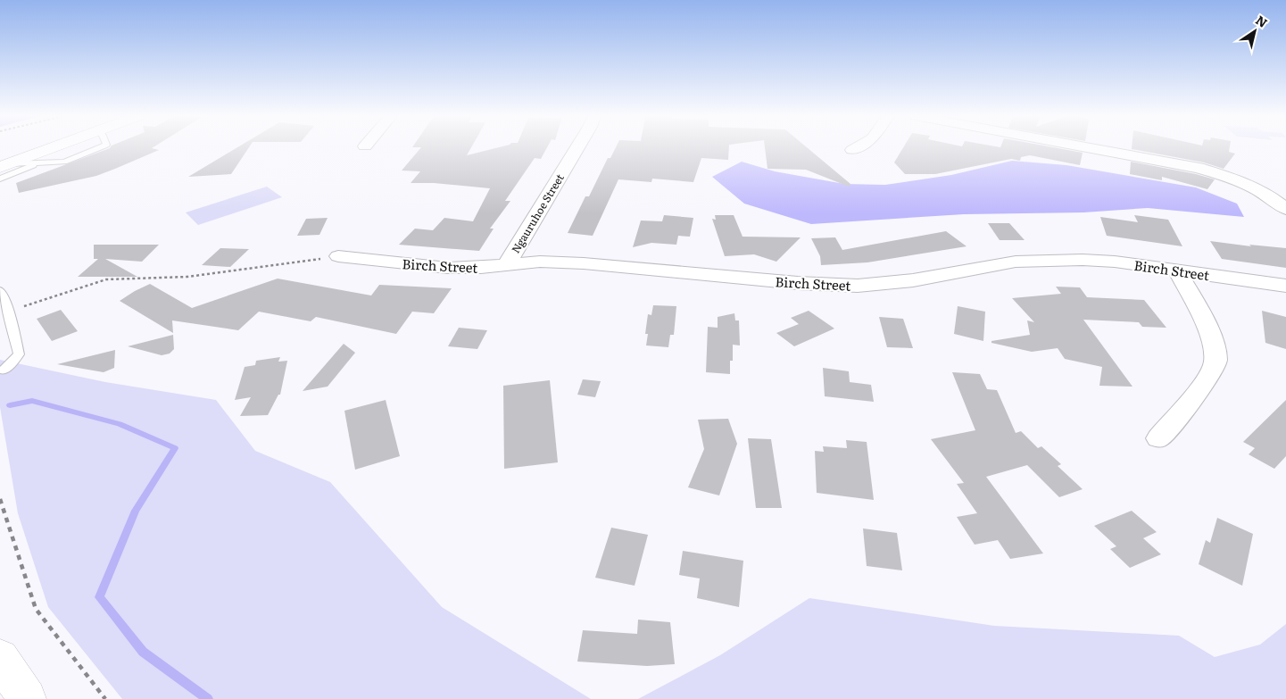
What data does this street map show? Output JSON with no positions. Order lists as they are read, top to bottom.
{
  "streets": {
    "street": ["Ngauruhoe Street", "Birch Street"]
  },
  "crossings": [
    ["Ngauruhoe Street", "Birch Street"]
  ],
  "north": "top right"
}
